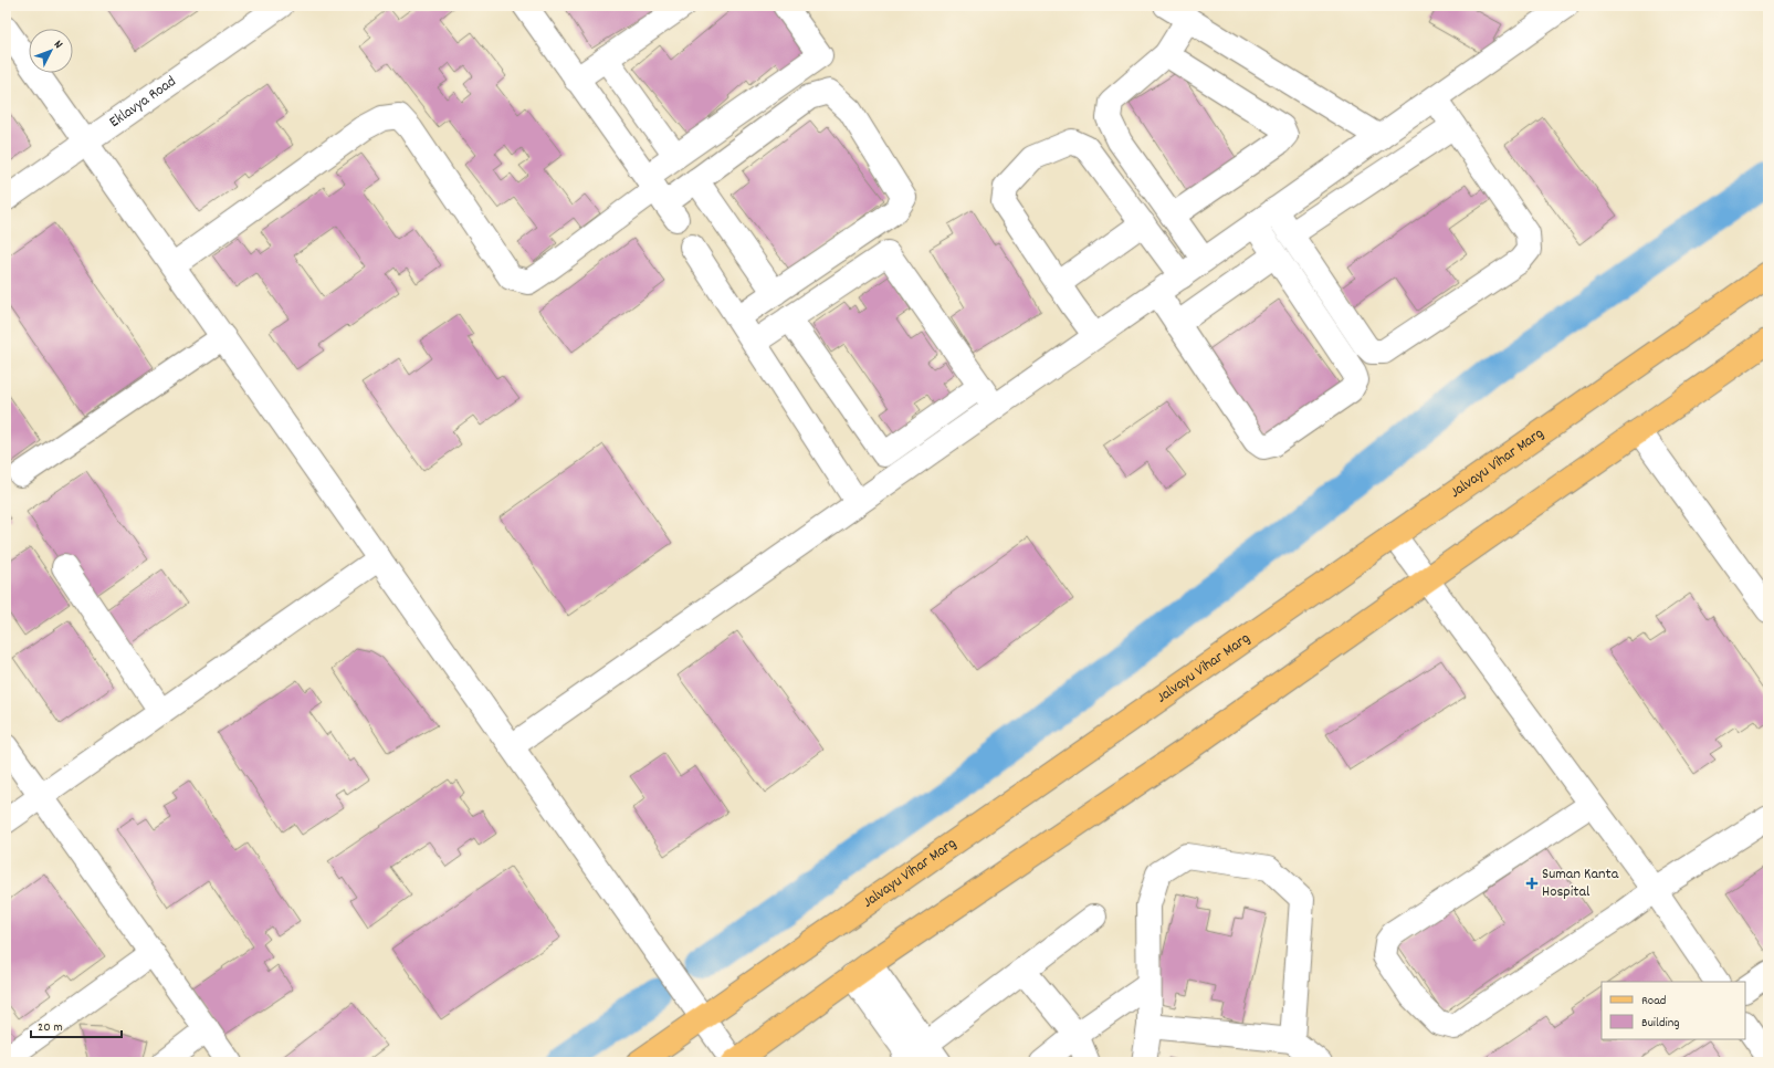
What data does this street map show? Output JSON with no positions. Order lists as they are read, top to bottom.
{
  "streets": {
    "main road": ["Jalvayu Vihar Marg"],
    "street": ["Eklavya Road"]
  },
  "places": {
    "health": ["Suman Kanta Hospital"]
  },
  "legend": ["Road", "Building"],
  "scale_bar": "20 m",
  "north": "top right"
}
